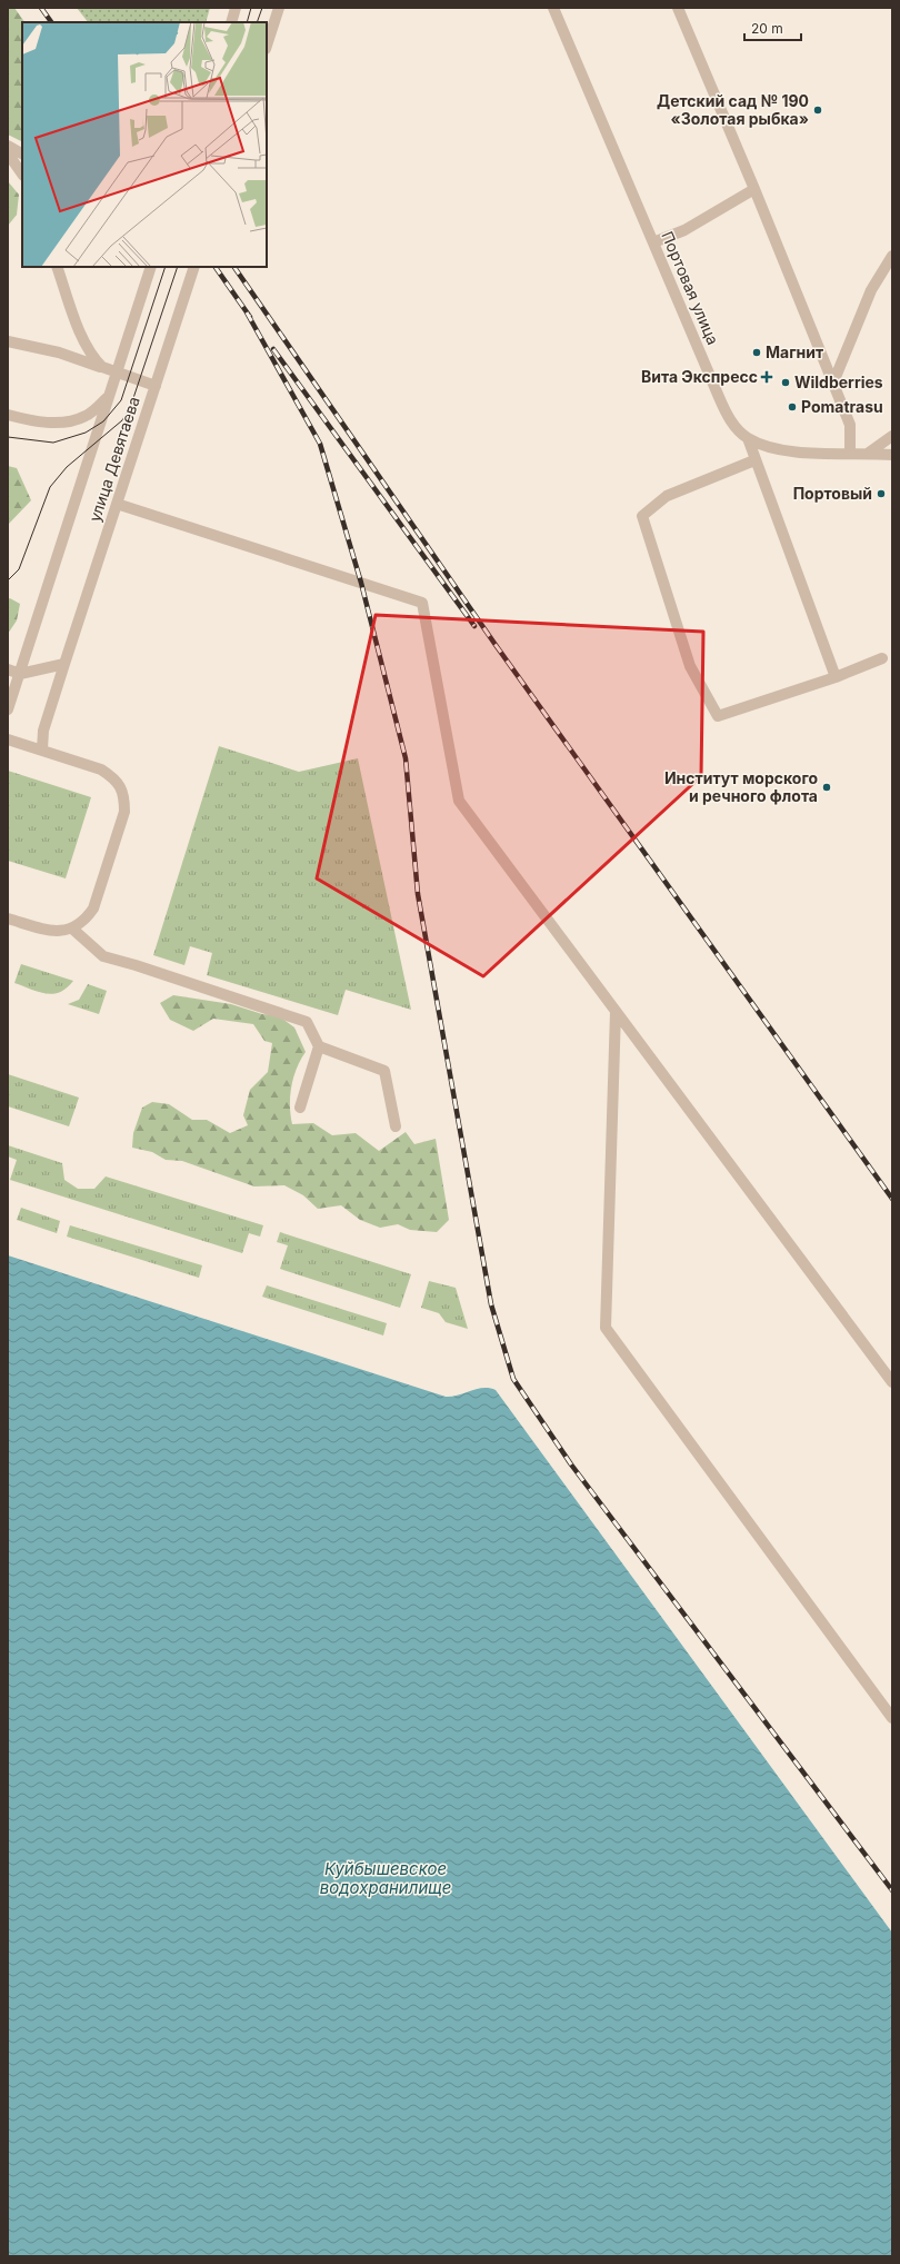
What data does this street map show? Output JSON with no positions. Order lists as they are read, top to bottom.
{
  "streets": {
    "street": ["Портовая улица", "улица Девятаева"]
  },
  "water": ["Куйбышевское водохранилище"],
  "places": {
    "other": [
      "Детский сад № 190 «Золотая рыбка»",
      "Магнит",
      "Wildberries",
      "Pomatrasu",
      "Портовый",
      "Институт морского и речного флота"
    ],
    "health": ["Вита Экспресс"]
  },
  "scale_bar": "20 m"
}
